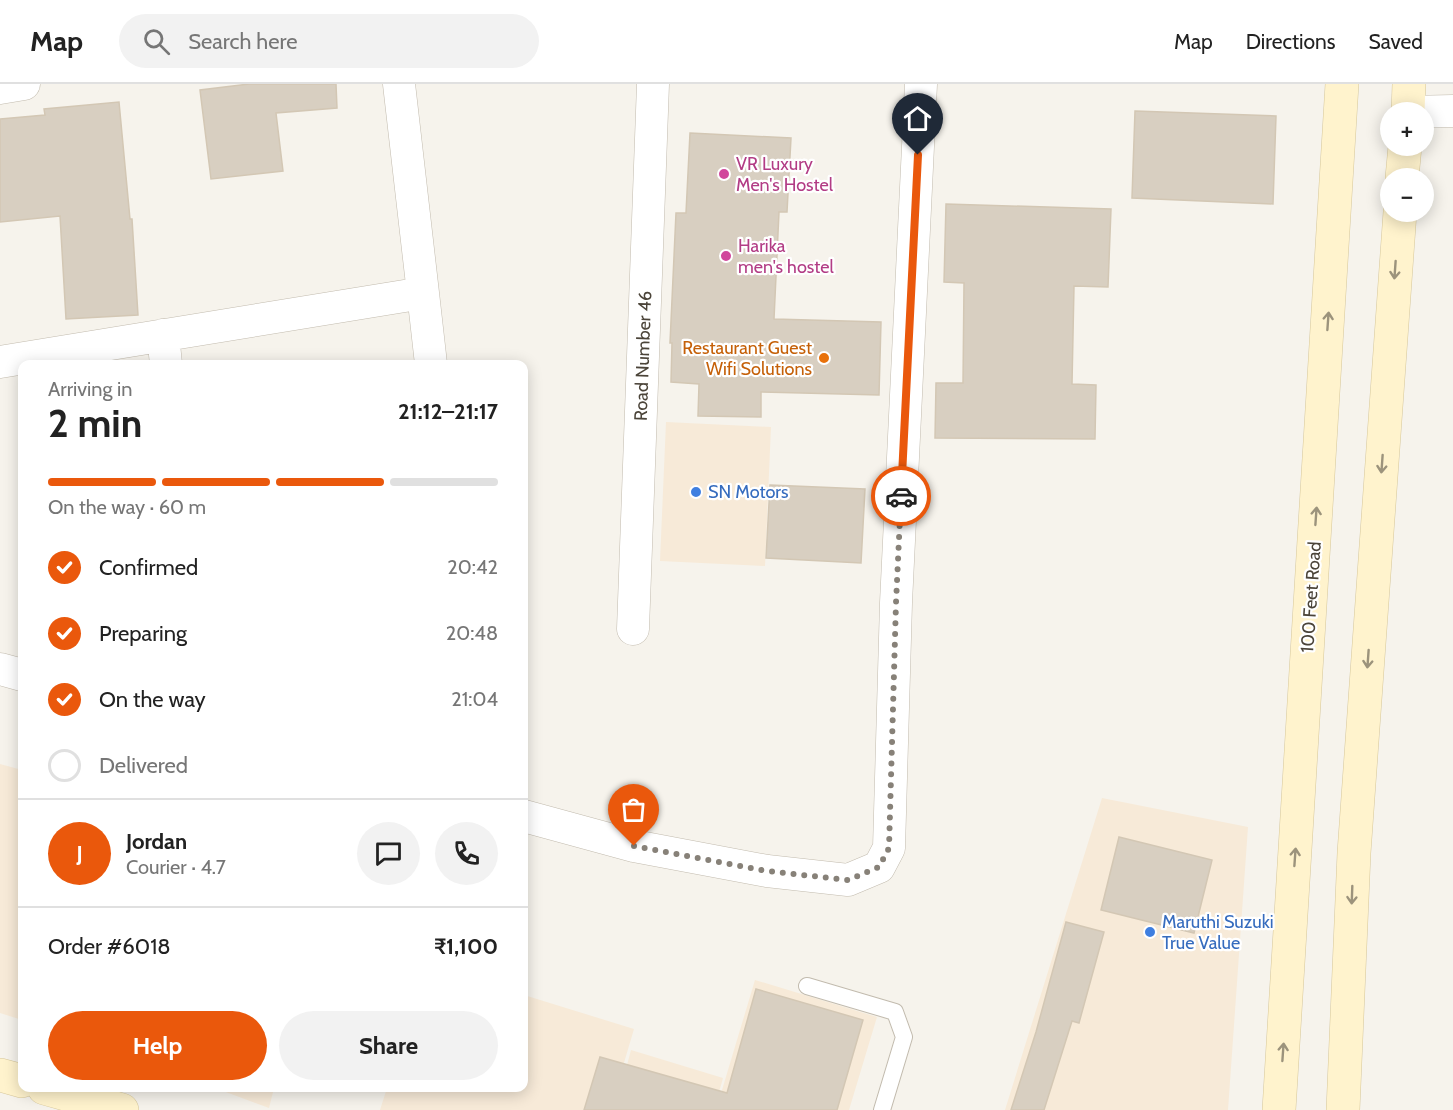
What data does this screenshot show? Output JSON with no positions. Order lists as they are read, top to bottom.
{
  "streets": {
    "main road": ["100 Feet Road"],
    "street": ["Road Number 46"]
  },
  "places": [
    "VR Luxury Men's Hostel",
    "Harika men's hostel",
    "Restaurant Guest Wifi Solutions",
    "SN Motors",
    "Maruthi Suzuki True Value"
  ],
  "page": {
    "header": "Map",
    "search": "Search here",
    "nav": ["Map", "Directions", "Saved"],
    "map_buttons": ["+", "−"],
    "heading": ["2 min", "Arriving in", "21:12–21:17"],
    "panel": [
      "Jordan",
      "Courier · 4.7",
      "Order #6018",
      "₹1,100"
    ],
    "bar": "On the way · 60 m",
    "list": [
      ["Confirmed", "20:42"],
      ["Preparing", "20:48"],
      ["On the way", "21:04"],
      "Delivered"
    ],
    "round": "J",
    "buttons": ["Help", "Share"]
  }
}
